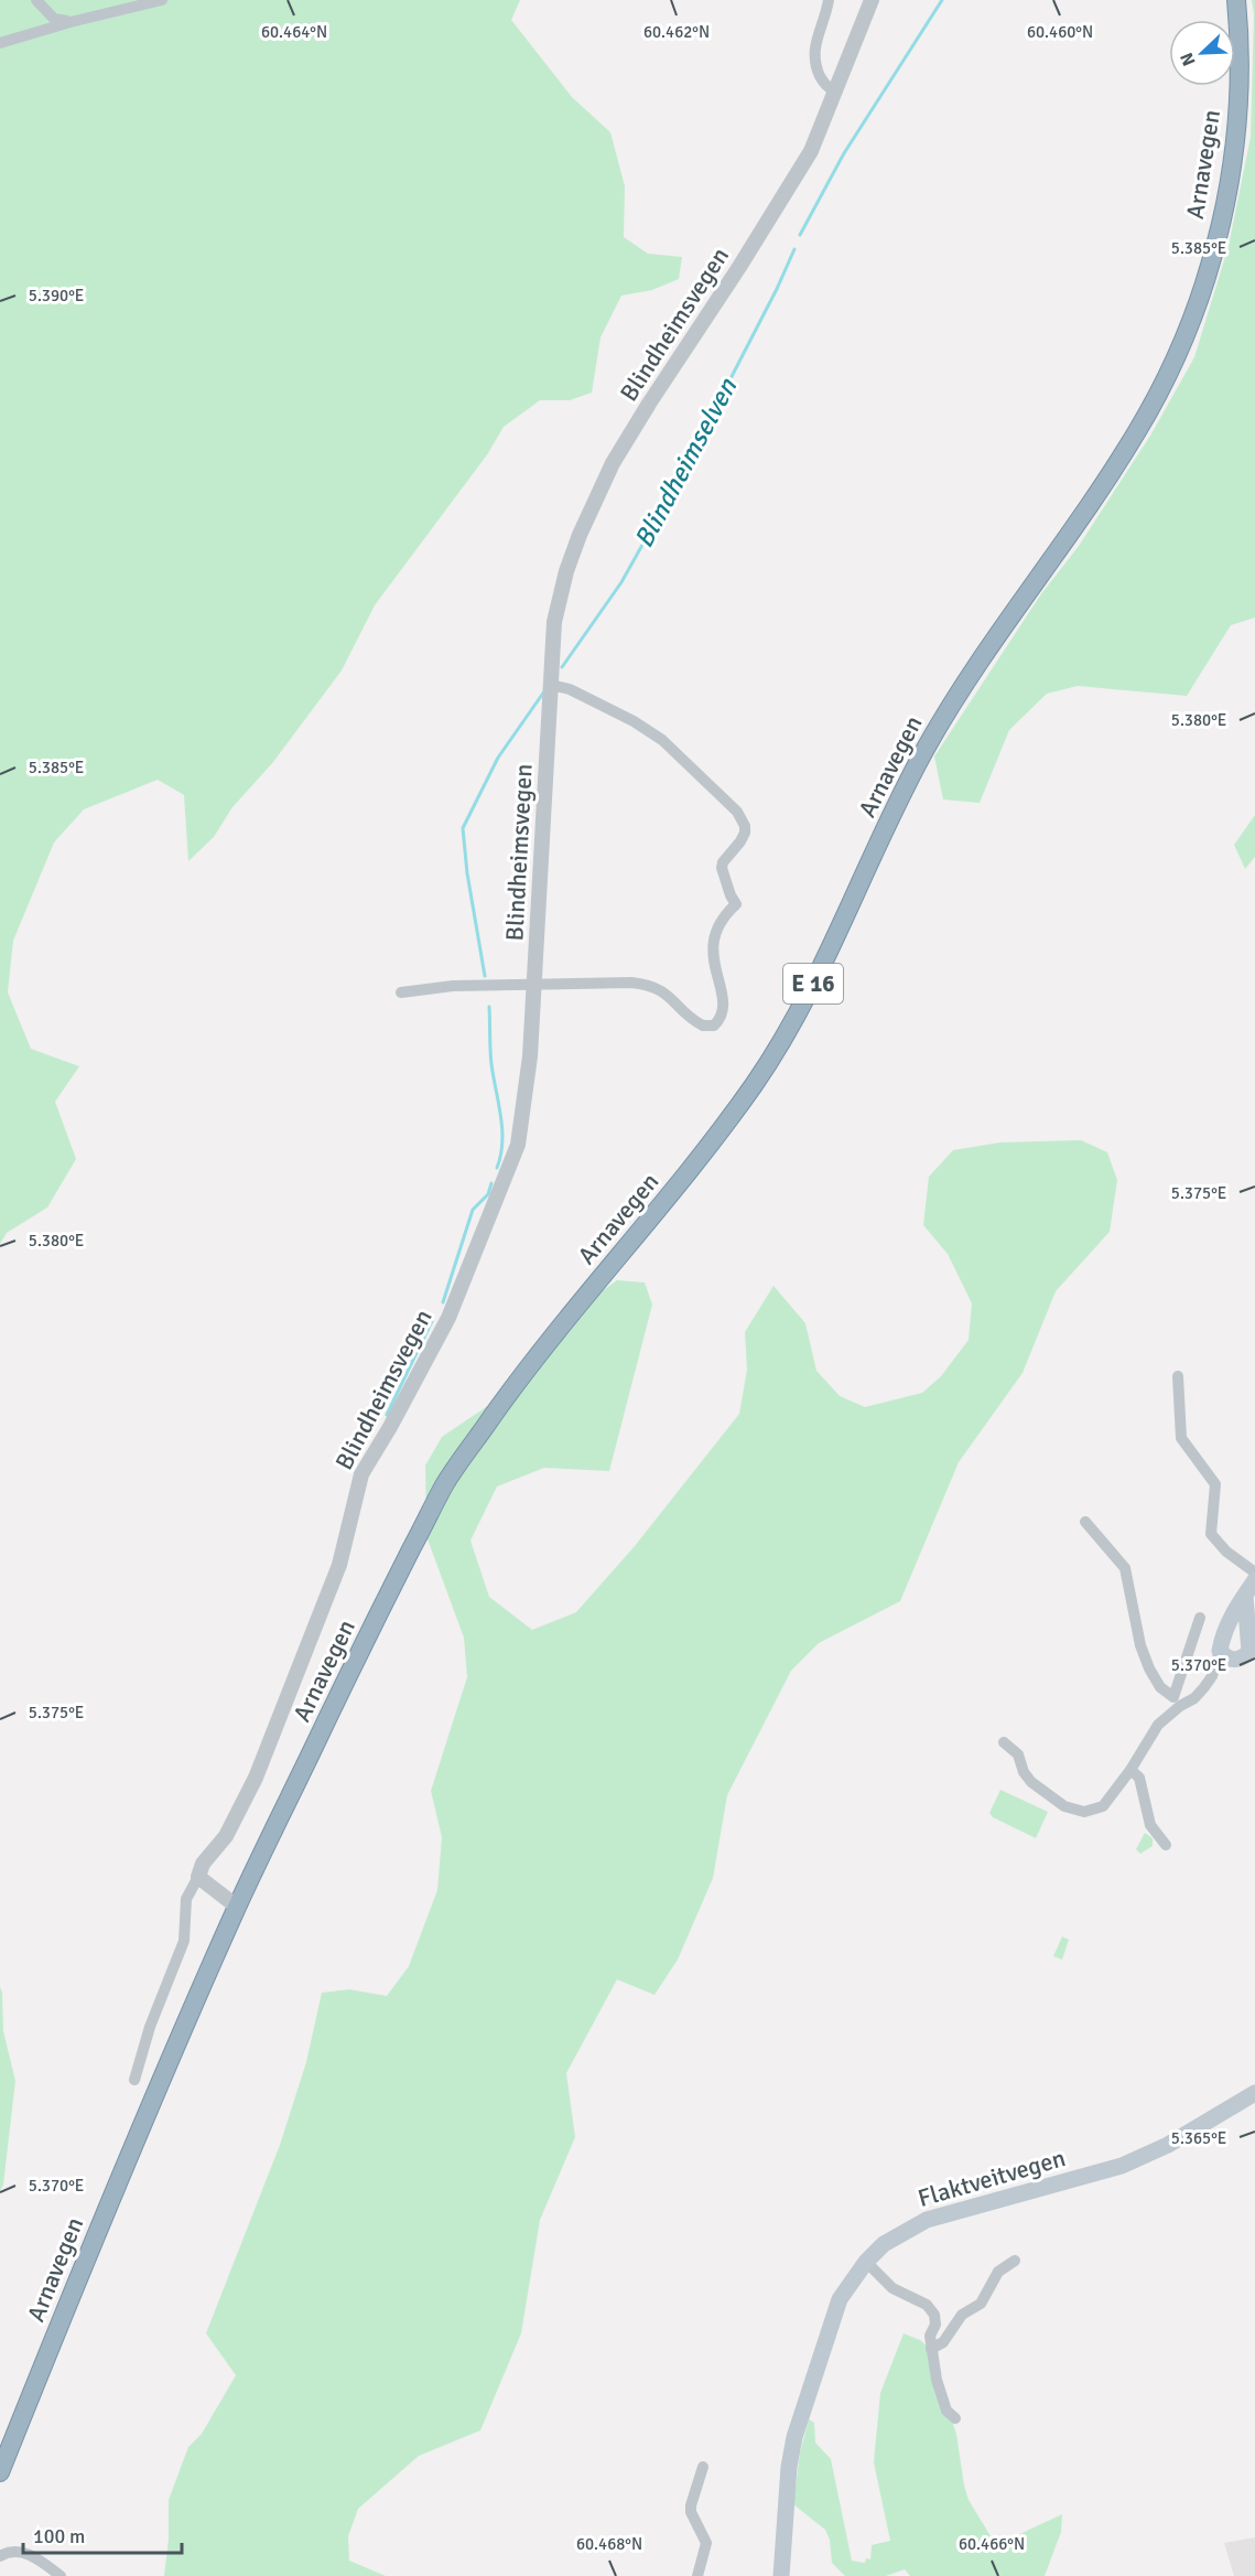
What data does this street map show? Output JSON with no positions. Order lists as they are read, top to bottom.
{
  "streets": {
    "highway": ["Arnavegen", "E 16"],
    "main road": ["Flaktveitvegen"],
    "street": ["Blindheimsvegen"]
  },
  "water": ["Blindheimselven"],
  "scale_bar": "100 m",
  "north": "bottom left",
  "coordinates": [
    "60.464°N",
    "60.462°N",
    "60.460°N",
    "5.385°E",
    "5.390°E",
    "5.380°E",
    "5.375°E",
    "5.370°E",
    "5.365°E",
    "60.468°N",
    "60.466°N"
  ]
}
